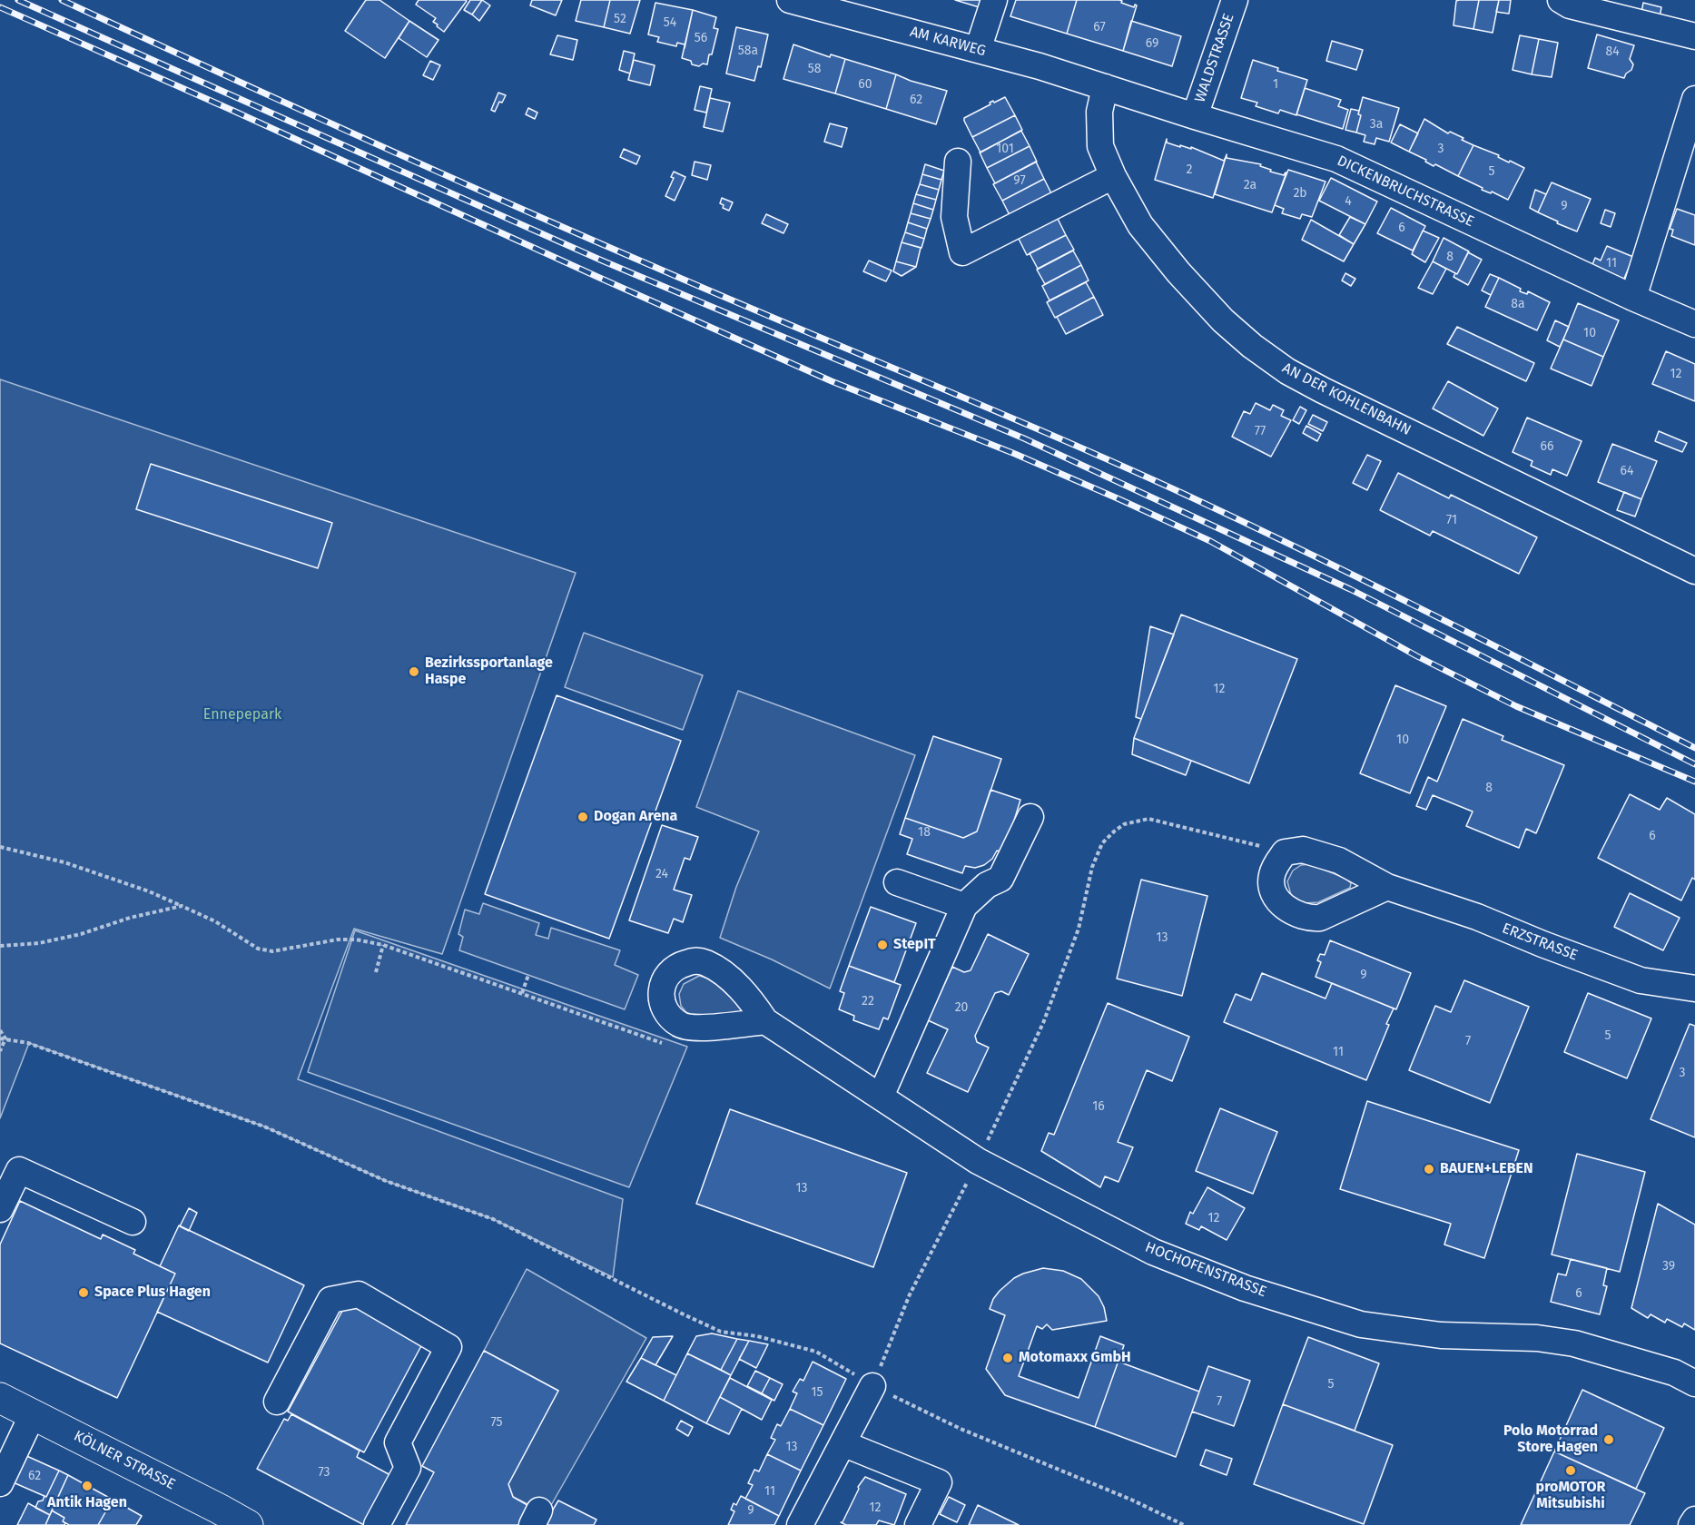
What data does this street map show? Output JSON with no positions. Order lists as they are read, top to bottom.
{
  "streets": {
    "main road": ["KÖLNER STRASSE"],
    "street": [
      "AM KARWEG",
      "WALDSTRASSE",
      "DICKENBRUCHSTRASSE",
      "AN DER KOHLENBAHN",
      "ERZSTRASSE",
      "HOCHOFENSTRASSE"
    ]
  },
  "crossings": [
    ["AM KARWEG", "DICKENBRUCHSTRASSE"],
    ["AM KARWEG", "AN DER KOHLENBAHN"],
    ["WALDSTRASSE", "DICKENBRUCHSTRASSE"],
    ["DICKENBRUCHSTRASSE", "AN DER KOHLENBAHN"]
  ],
  "parks": ["Ennepepark"],
  "places": [
    "Bezirkssportanlage Haspe",
    "Dogan Arena",
    "StepIT",
    "BAUEN+LEBEN",
    "Space Plus Hagen",
    "Motomaxx GmbH",
    "Polo Motorrad Store Hagen",
    "proMOTOR Mitsubishi",
    "Antik Hagen"
  ],
  "house_numbers": [
    "52",
    "54",
    "67",
    "56",
    "69",
    "58a",
    "84",
    "58",
    "60",
    "1",
    "62",
    "3a",
    "101",
    "3",
    "2",
    "5",
    "97",
    "2a",
    "2b",
    "4",
    "9",
    "6",
    "8",
    "11",
    "8a",
    "10",
    "12",
    "77",
    "66",
    "64",
    "71",
    "12",
    "10",
    "8",
    "18",
    "6",
    "24",
    "13",
    "9",
    "22",
    "20",
    "5",
    "7",
    "11",
    "3",
    "16",
    "13",
    "12",
    "39",
    "6",
    "5",
    "15",
    "7",
    "75",
    "13",
    "73",
    "62",
    "11",
    "12",
    "9"
  ]
}
